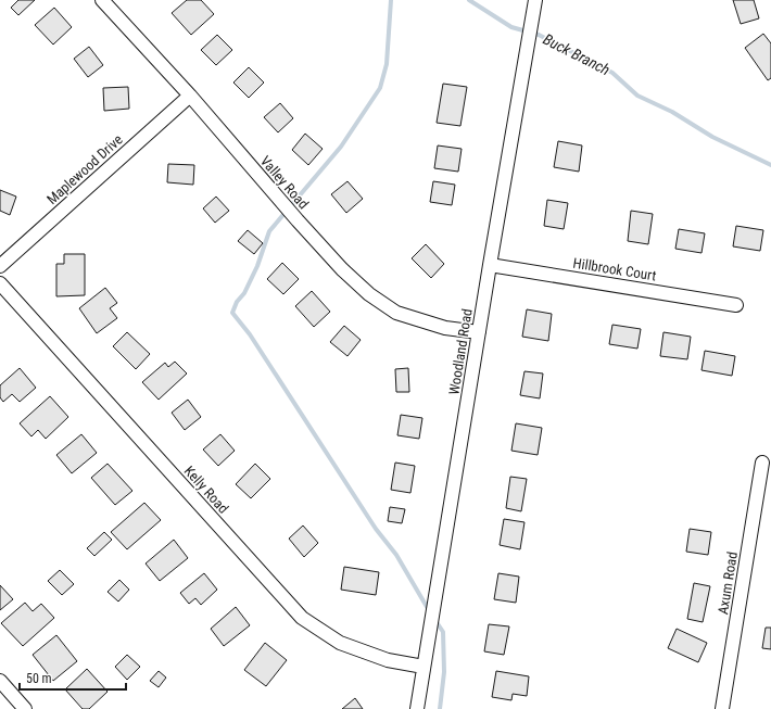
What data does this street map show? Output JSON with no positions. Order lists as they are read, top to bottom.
{
  "streets": {
    "street": [
      "Maplewood Drive",
      "Valley Road",
      "Hillbrook Court",
      "Woodland Road",
      "Kelly Road",
      "Axum Road"
    ]
  },
  "crossings": [
    ["Maplewood Drive", "Valley Road"],
    ["Valley Road", "Woodland Road"],
    ["Hillbrook Court", "Woodland Road"],
    ["Woodland Road", "Kelly Road"]
  ],
  "water": ["Buck Branch"],
  "scale_bar": "50 m"
}
